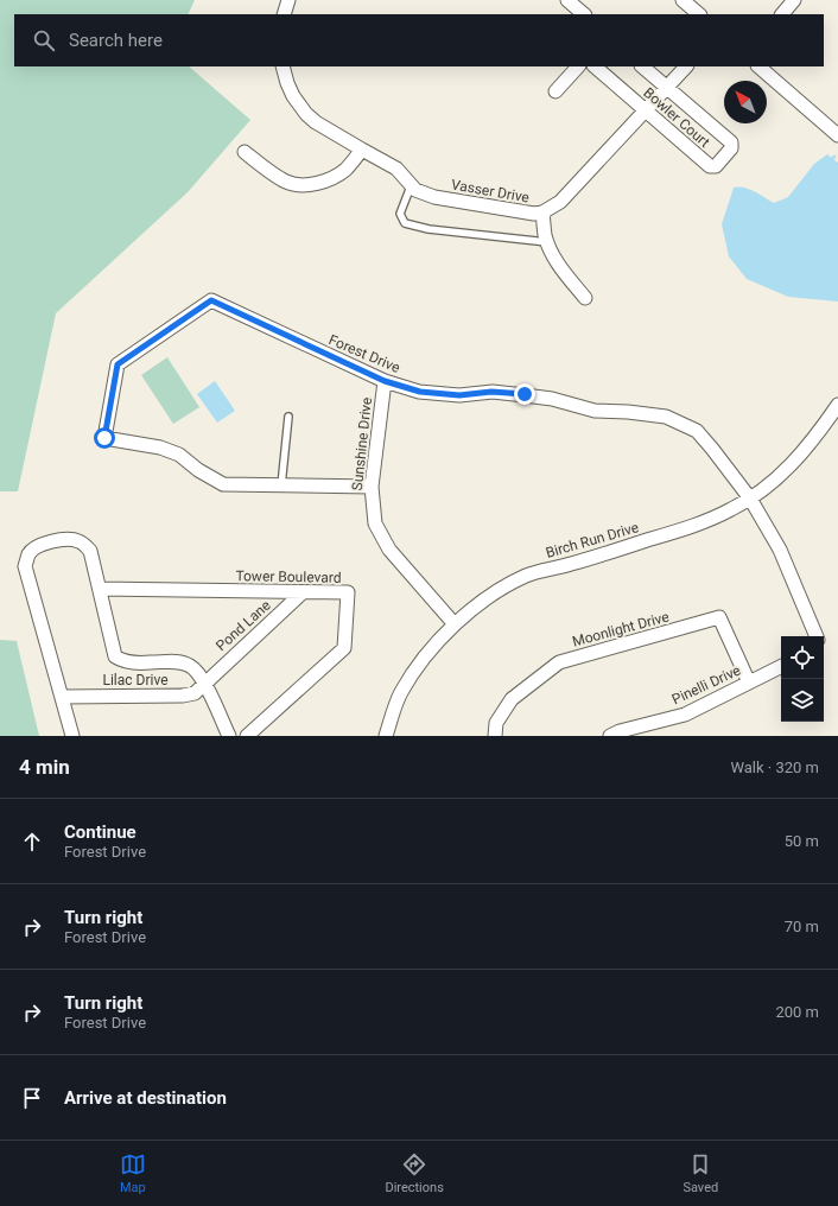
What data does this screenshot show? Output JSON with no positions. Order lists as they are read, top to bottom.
{
  "streets": {
    "street": [
      "Bowler Court",
      "Vasser Drive",
      "Forest Drive",
      "Sunshine Drive",
      "Birch Run Drive",
      "Tower Boulevard",
      "Pond Lane",
      "Moonlight Drive",
      "Lilac Drive",
      "Pinelli Drive"
    ]
  },
  "crossings": [
    ["Bowler Court", "Vasser Drive"],
    ["Forest Drive", "Sunshine Drive"],
    ["Forest Drive", "Birch Run Drive"],
    ["Sunshine Drive", "Birch Run Drive"],
    ["Tower Boulevard", "Pond Lane"],
    ["Pond Lane", "Lilac Drive"],
    ["Moonlight Drive", "Pinelli Drive"]
  ],
  "north": "top left",
  "page": {
    "search": "Search here",
    "heading": ["4 min", "Walk · 320 m"],
    "list": [
      ["Continue", "Forest Drive", "50 m"],
      ["Turn right", "Forest Drive", "70 m"],
      ["Turn right", "Forest Drive", "200 m"],
      "Arrive at destination"
    ],
    "nav": ["Map", "Directions", "Saved"]
  }
}
